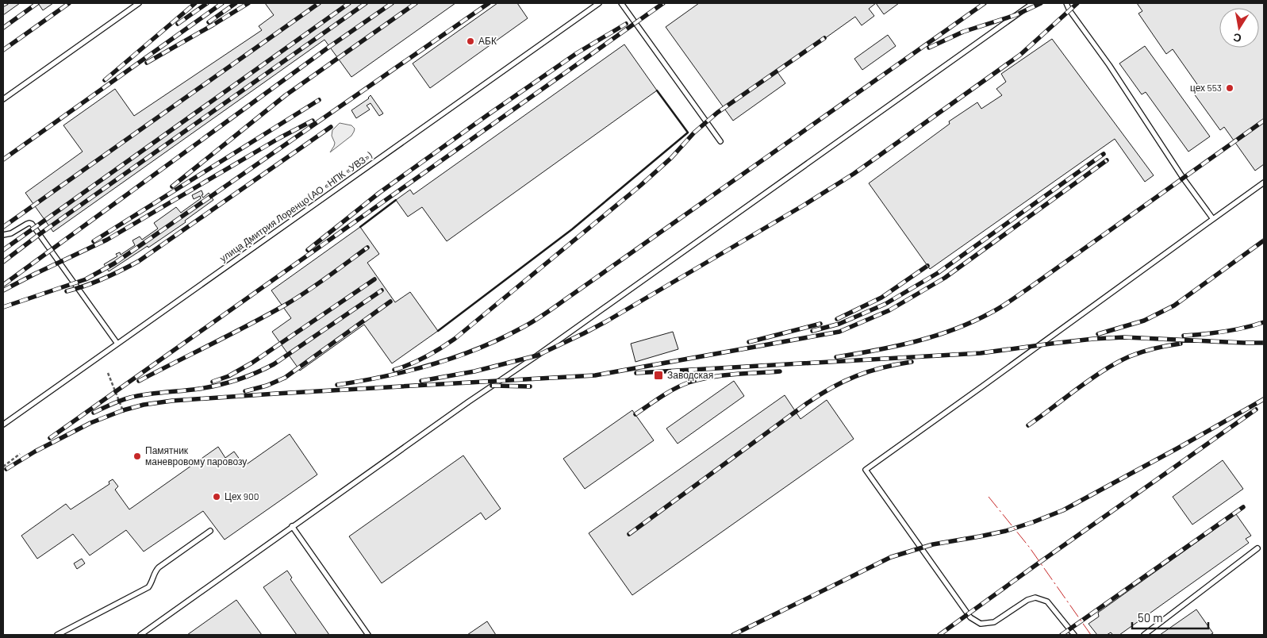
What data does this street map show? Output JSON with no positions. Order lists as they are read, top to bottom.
{
  "streets": {
    "lane": ["улица Дмитрия Лоренцо (АО «НПК «УВЗ»)"]
  },
  "places": {
    "other": [
      "АБК",
      "цех 553",
      "Памятник маневровому паровозу",
      "Цех 900"
    ],
    "transit": ["Заводская"]
  },
  "scale_bar": "50 m",
  "north": "bottom"
}
